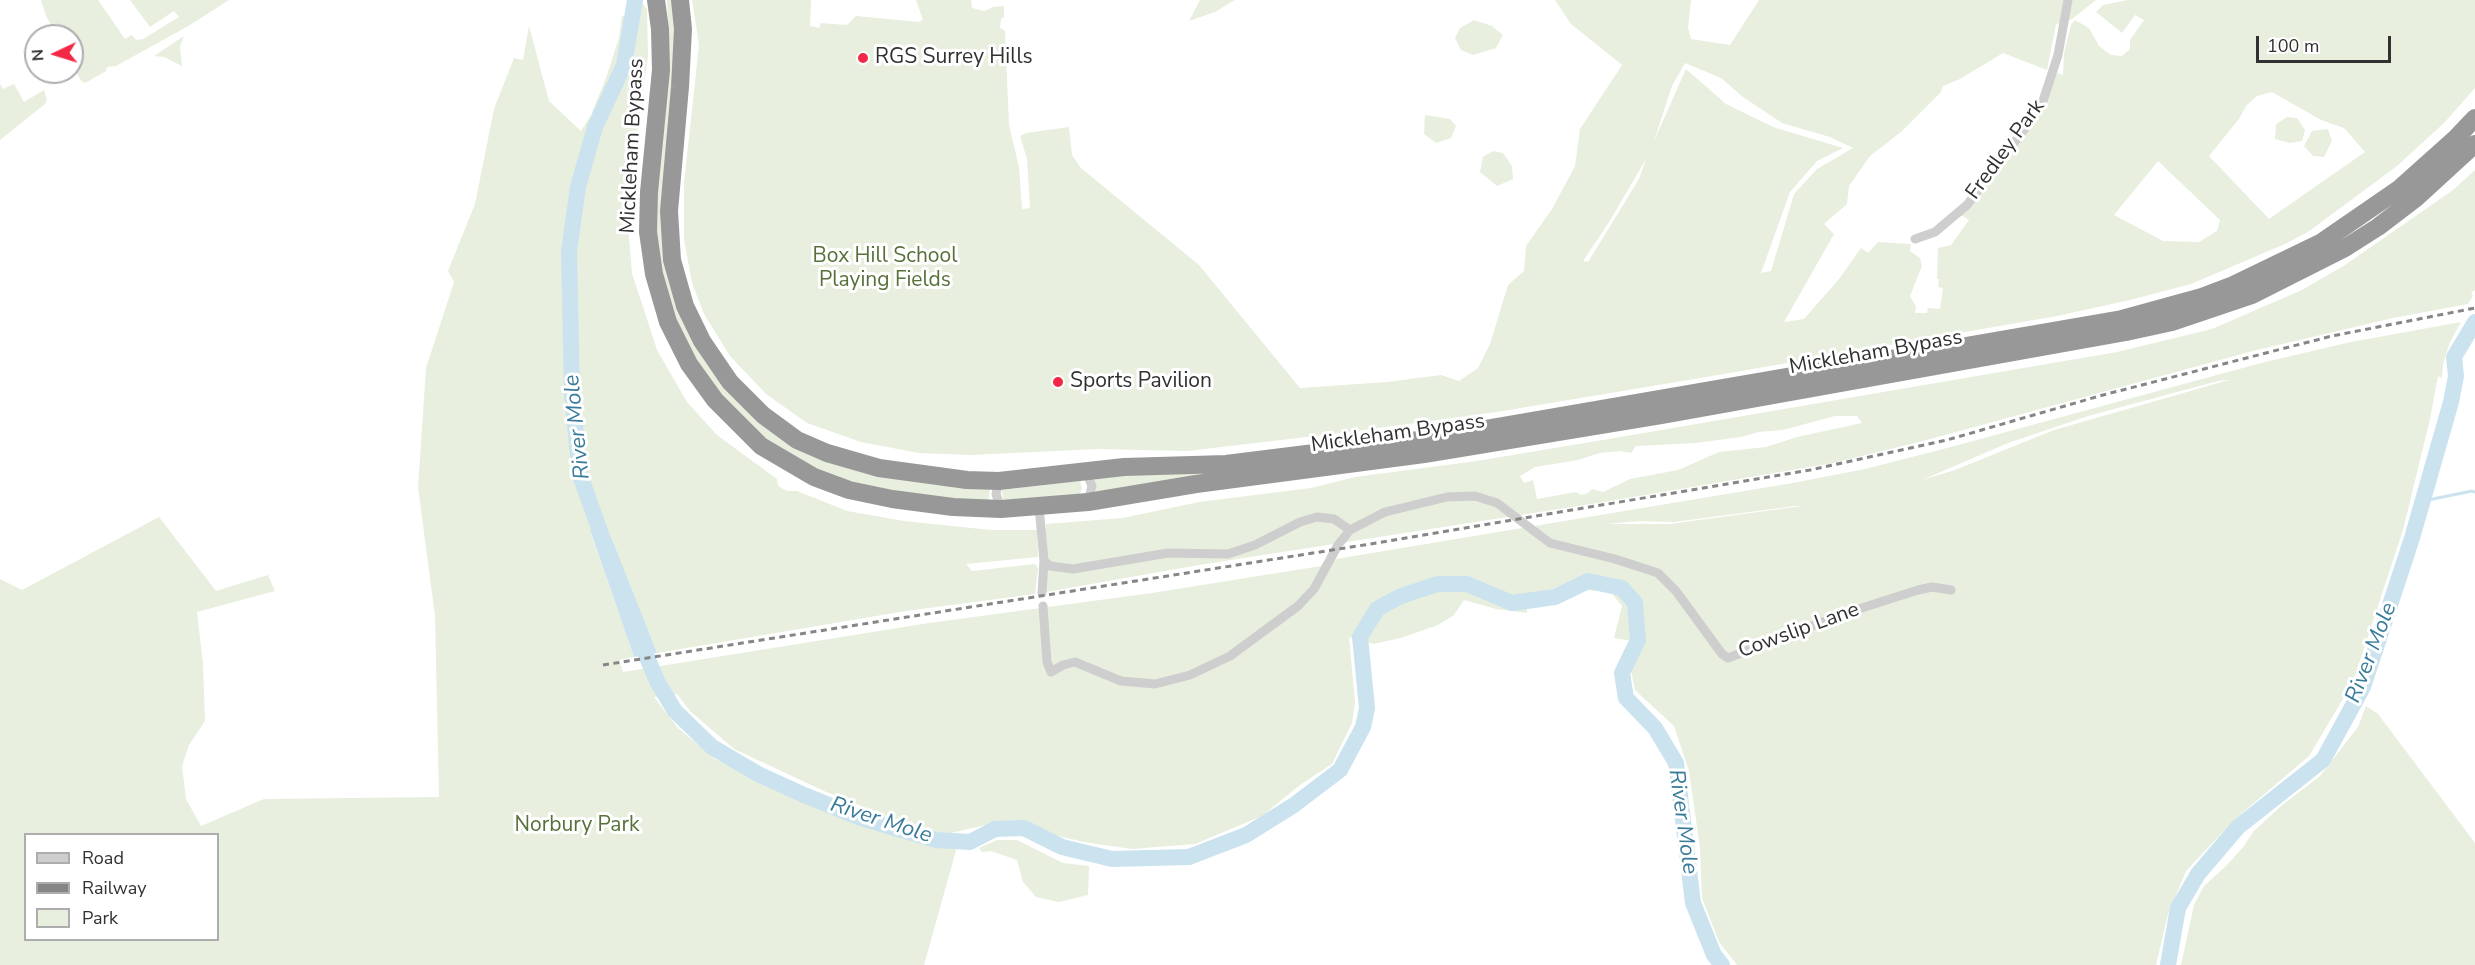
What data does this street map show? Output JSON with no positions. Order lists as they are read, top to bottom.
{
  "streets": {
    "highway": ["Mickleham Bypass"],
    "street": ["Fredley Park", "Cowslip Lane"]
  },
  "water": ["River Mole"],
  "parks": ["Box Hill School Playing Fields", "Norbury Park"],
  "places": ["RGS Surrey Hills", "Sports Pavilion"],
  "legend": ["Road", "Railway", "Park"],
  "scale_bar": "100 m",
  "north": "left"
}
